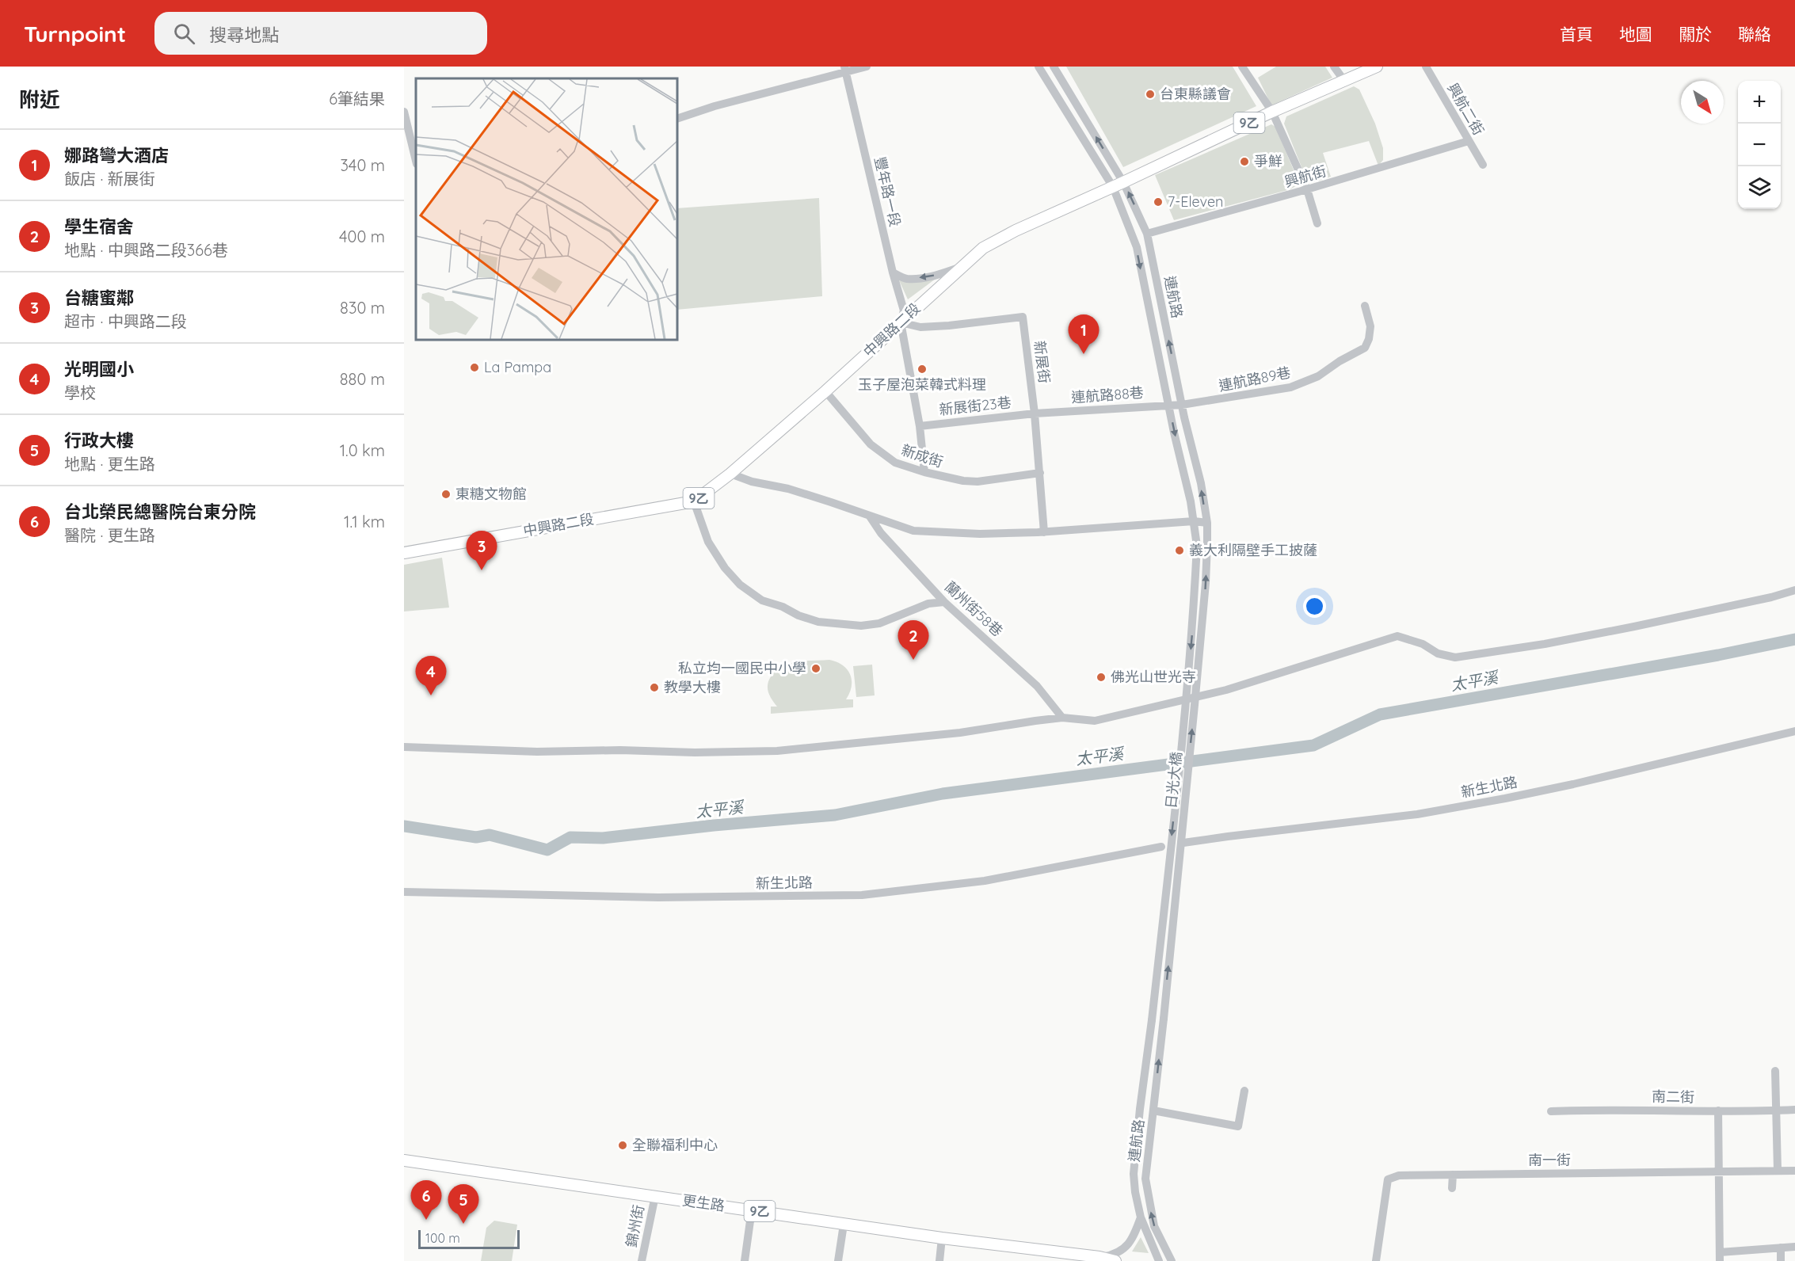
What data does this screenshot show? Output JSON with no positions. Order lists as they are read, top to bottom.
{
  "streets": {
    "main road": ["9乙", "中興路二段", "更生路"],
    "street": [
      "興航二街",
      "興航街",
      "豐年路一段",
      "連航路",
      "新展街",
      "連航路89巷",
      "連航路88巷",
      "新展街23巷",
      "新成街",
      "蘭州街58巷",
      "日光大橋",
      "新生北路",
      "南二街",
      "南一街",
      "錦州街"
    ]
  },
  "crossings": [
    ["興航二街", "興航街"],
    ["興航街", "連航路"],
    ["豐年路一段", "中興路二段"],
    ["豐年路一段", "新展街"],
    ["豐年路一段", "新展街23巷"],
    ["豐年路一段", "新成街"],
    ["連航路", "中興路二段"],
    ["連航路", "連航路89巷"],
    ["連航路", "連航路88巷"],
    ["連航路", "日光大橋"],
    ["中興路二段", "新展街"],
    ["中興路二段", "新成街"],
    ["新展街", "連航路88巷"],
    ["新展街", "新展街23巷"],
    ["新展街", "新成街"],
    ["連航路89巷", "連航路88巷"],
    ["連航路88巷", "新展街23巷"],
    ["更生路", "錦州街"]
  ],
  "water": ["太平溪"],
  "places": [
    "台東縣議會",
    "爭鮮",
    "7-Eleven",
    "La Pampa",
    "玉子屋泡菜韓式料理",
    "東糖文物館",
    "義大利隔壁手工披薩",
    "私立均一國民中小學",
    "佛光山世光寺",
    "教學大樓",
    "全聯福利中心"
  ],
  "scale_bar": "100 m",
  "north": "bottom right",
  "page": {
    "header": "Turnpoint",
    "search": "搜尋地點",
    "nav": [
      "首頁",
      "地圖",
      "關於",
      "聯絡"
    ],
    "heading": ["附近", "6筆結果"],
    "map_buttons": ["+", "−"],
    "list": [
      {
        "mark": "1",
        "name": "娜路彎大酒店",
        "note": "飯店 · 新展街",
        "value": "340 m"
      },
      {
        "mark": "2",
        "name": "學生宿舍",
        "note": "地點 · 中興路二段366巷",
        "value": "400 m"
      },
      {
        "mark": "3",
        "name": "台糖蜜鄰",
        "note": "超市 · 中興路二段",
        "value": "830 m"
      },
      {
        "mark": "4",
        "name": "光明國小",
        "note": "學校",
        "value": "880 m"
      },
      {
        "mark": "5",
        "name": "行政大樓",
        "note": "地點 · 更生路",
        "value": "1.0 km"
      },
      {
        "mark": "6",
        "name": "台北榮民總醫院台東分院",
        "note": "醫院 · 更生路",
        "value": "1.1 km"
      }
    ],
    "pins": [
      "1",
      "3",
      "2",
      "4",
      "6",
      "5"
    ],
    "scale": "100 m"
  }
}
